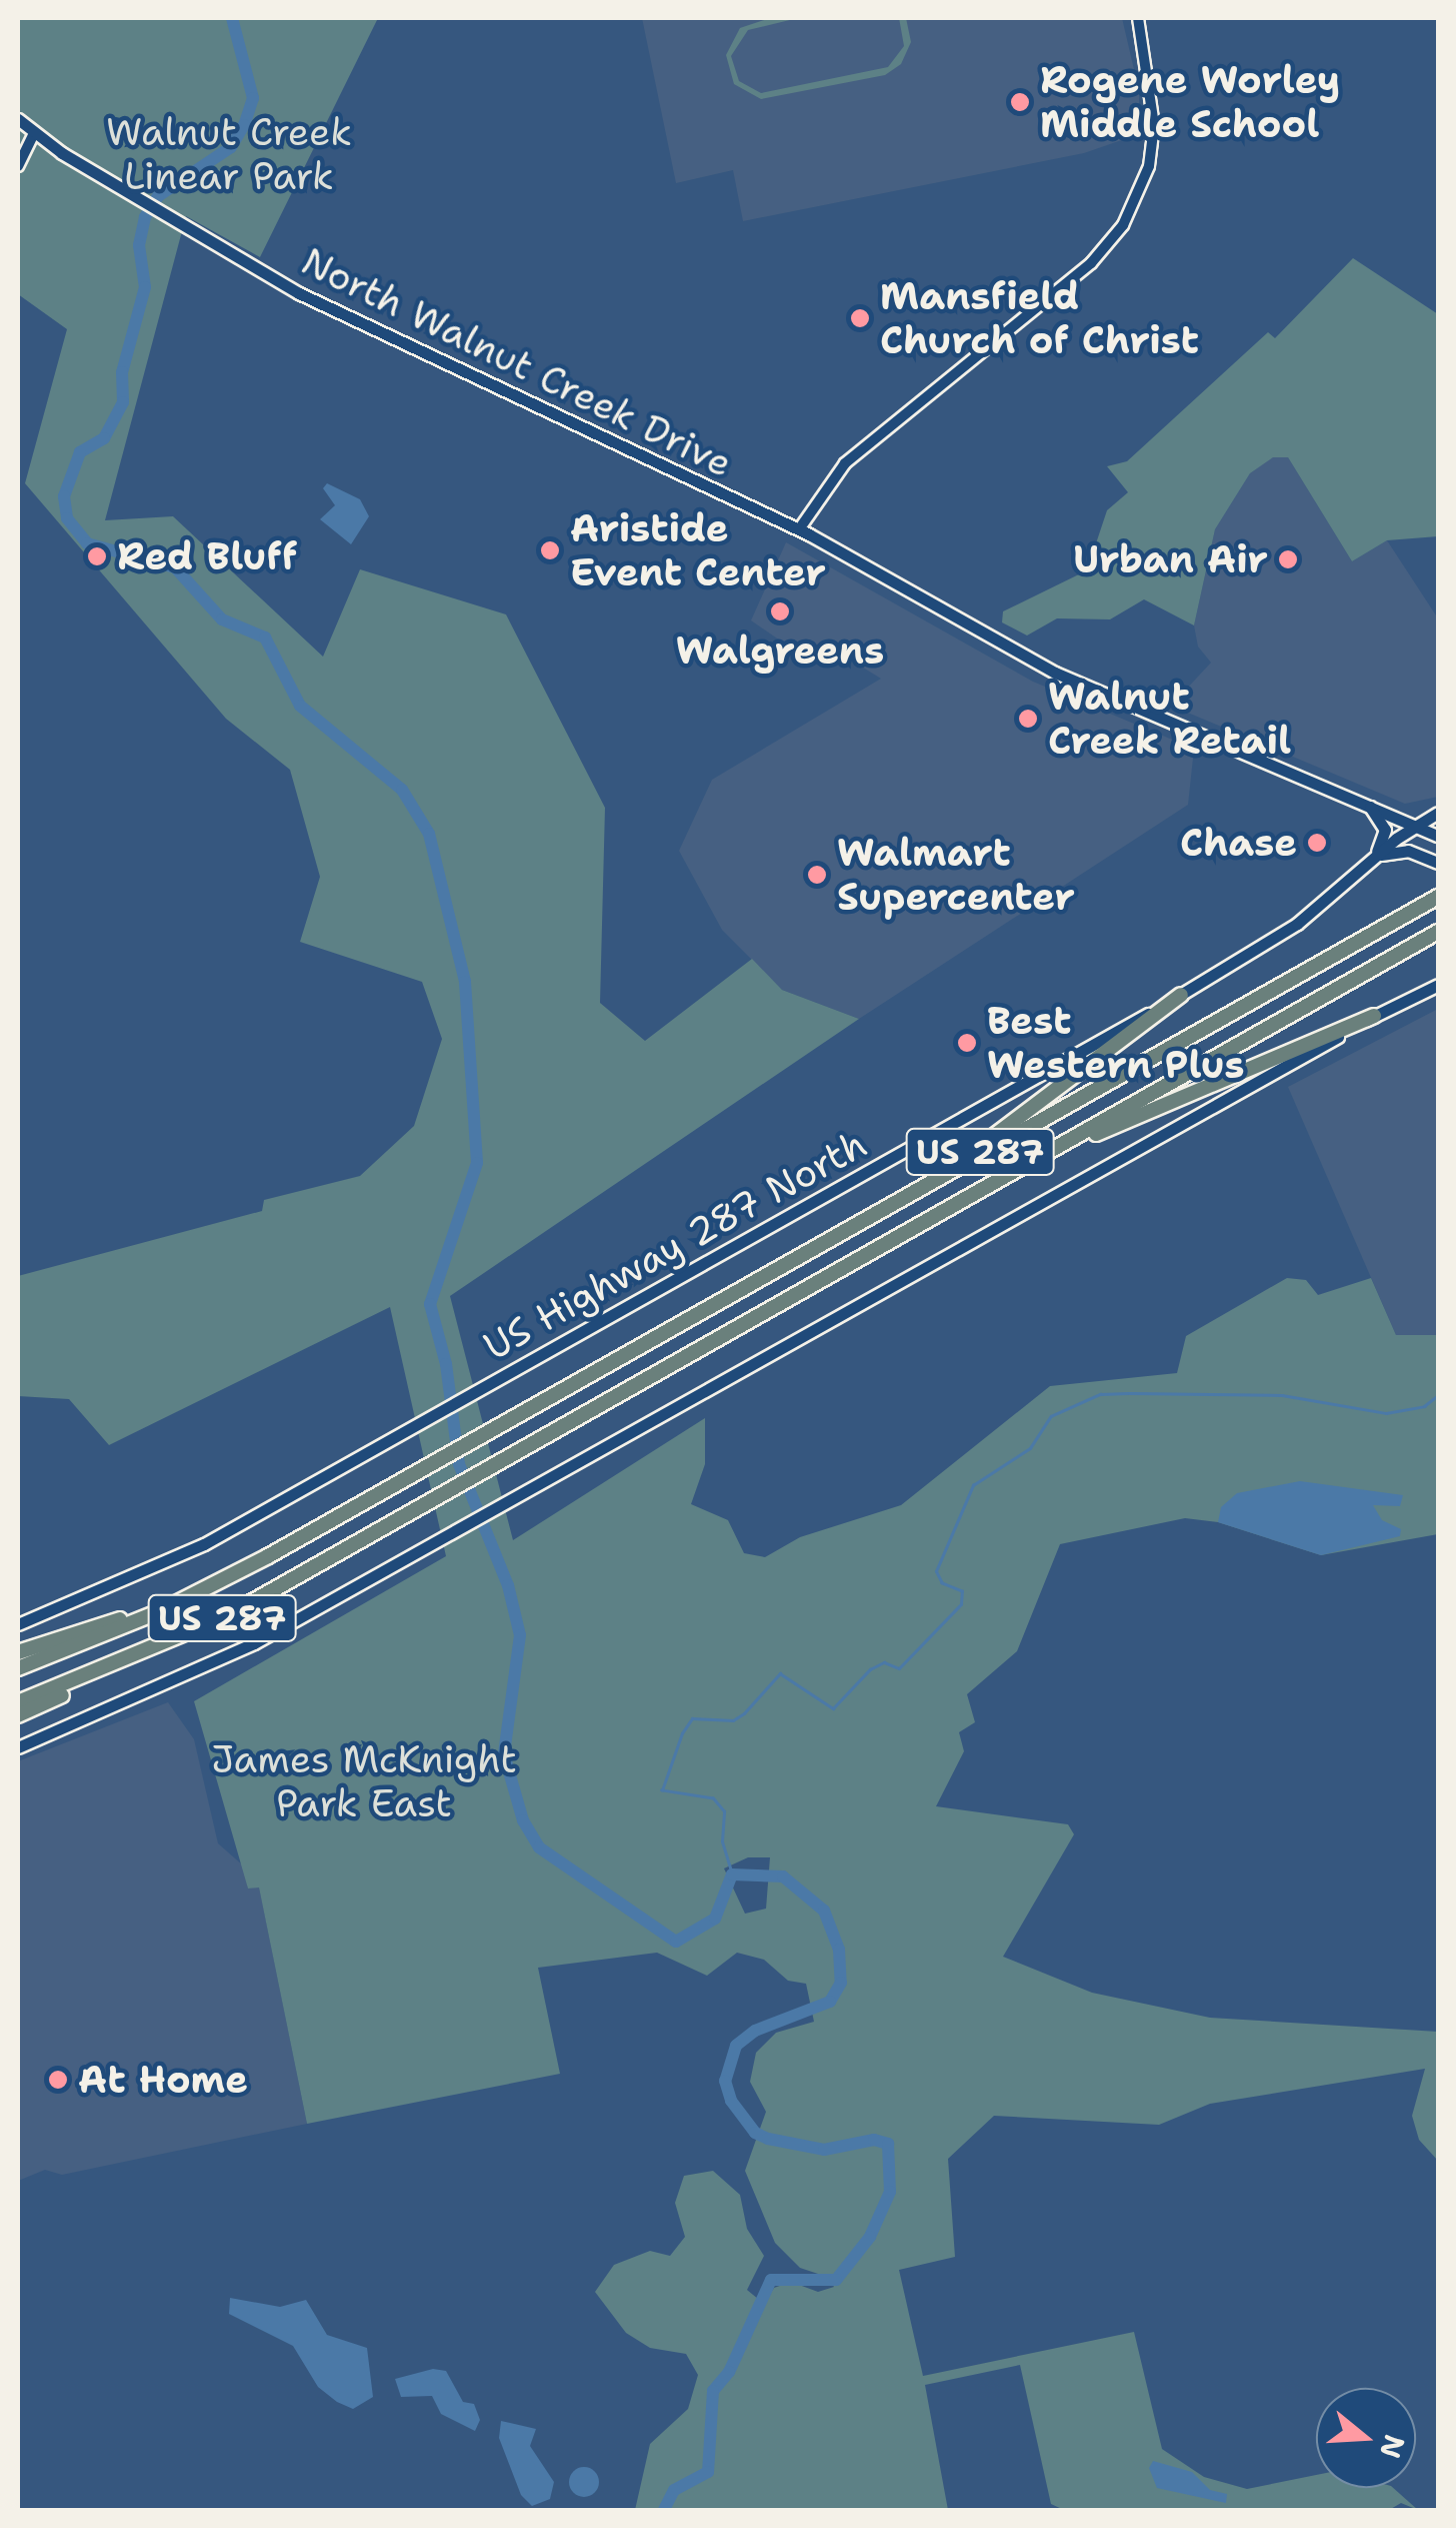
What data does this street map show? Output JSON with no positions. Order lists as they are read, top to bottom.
{
  "streets": {
    "highway": ["US 287"],
    "main road": ["North Walnut Creek Drive", "US Highway 287 North"]
  },
  "crossings": [
    ["North Walnut Creek Drive", "US Highway 287 North"]
  ],
  "parks": ["Walnut Creek Linear Park", "James McKnight Park East"],
  "places": [
    "Rogene Worley Middle School",
    "Mansfield Church of Christ",
    "Aristide Event Center",
    "Red Bluff",
    "Urban Air",
    "Walgreens",
    "Walnut Creek Retail",
    "Chase",
    "Walmart Supercenter",
    "Best Western Plus",
    "At Home"
  ],
  "north": "right"
}
